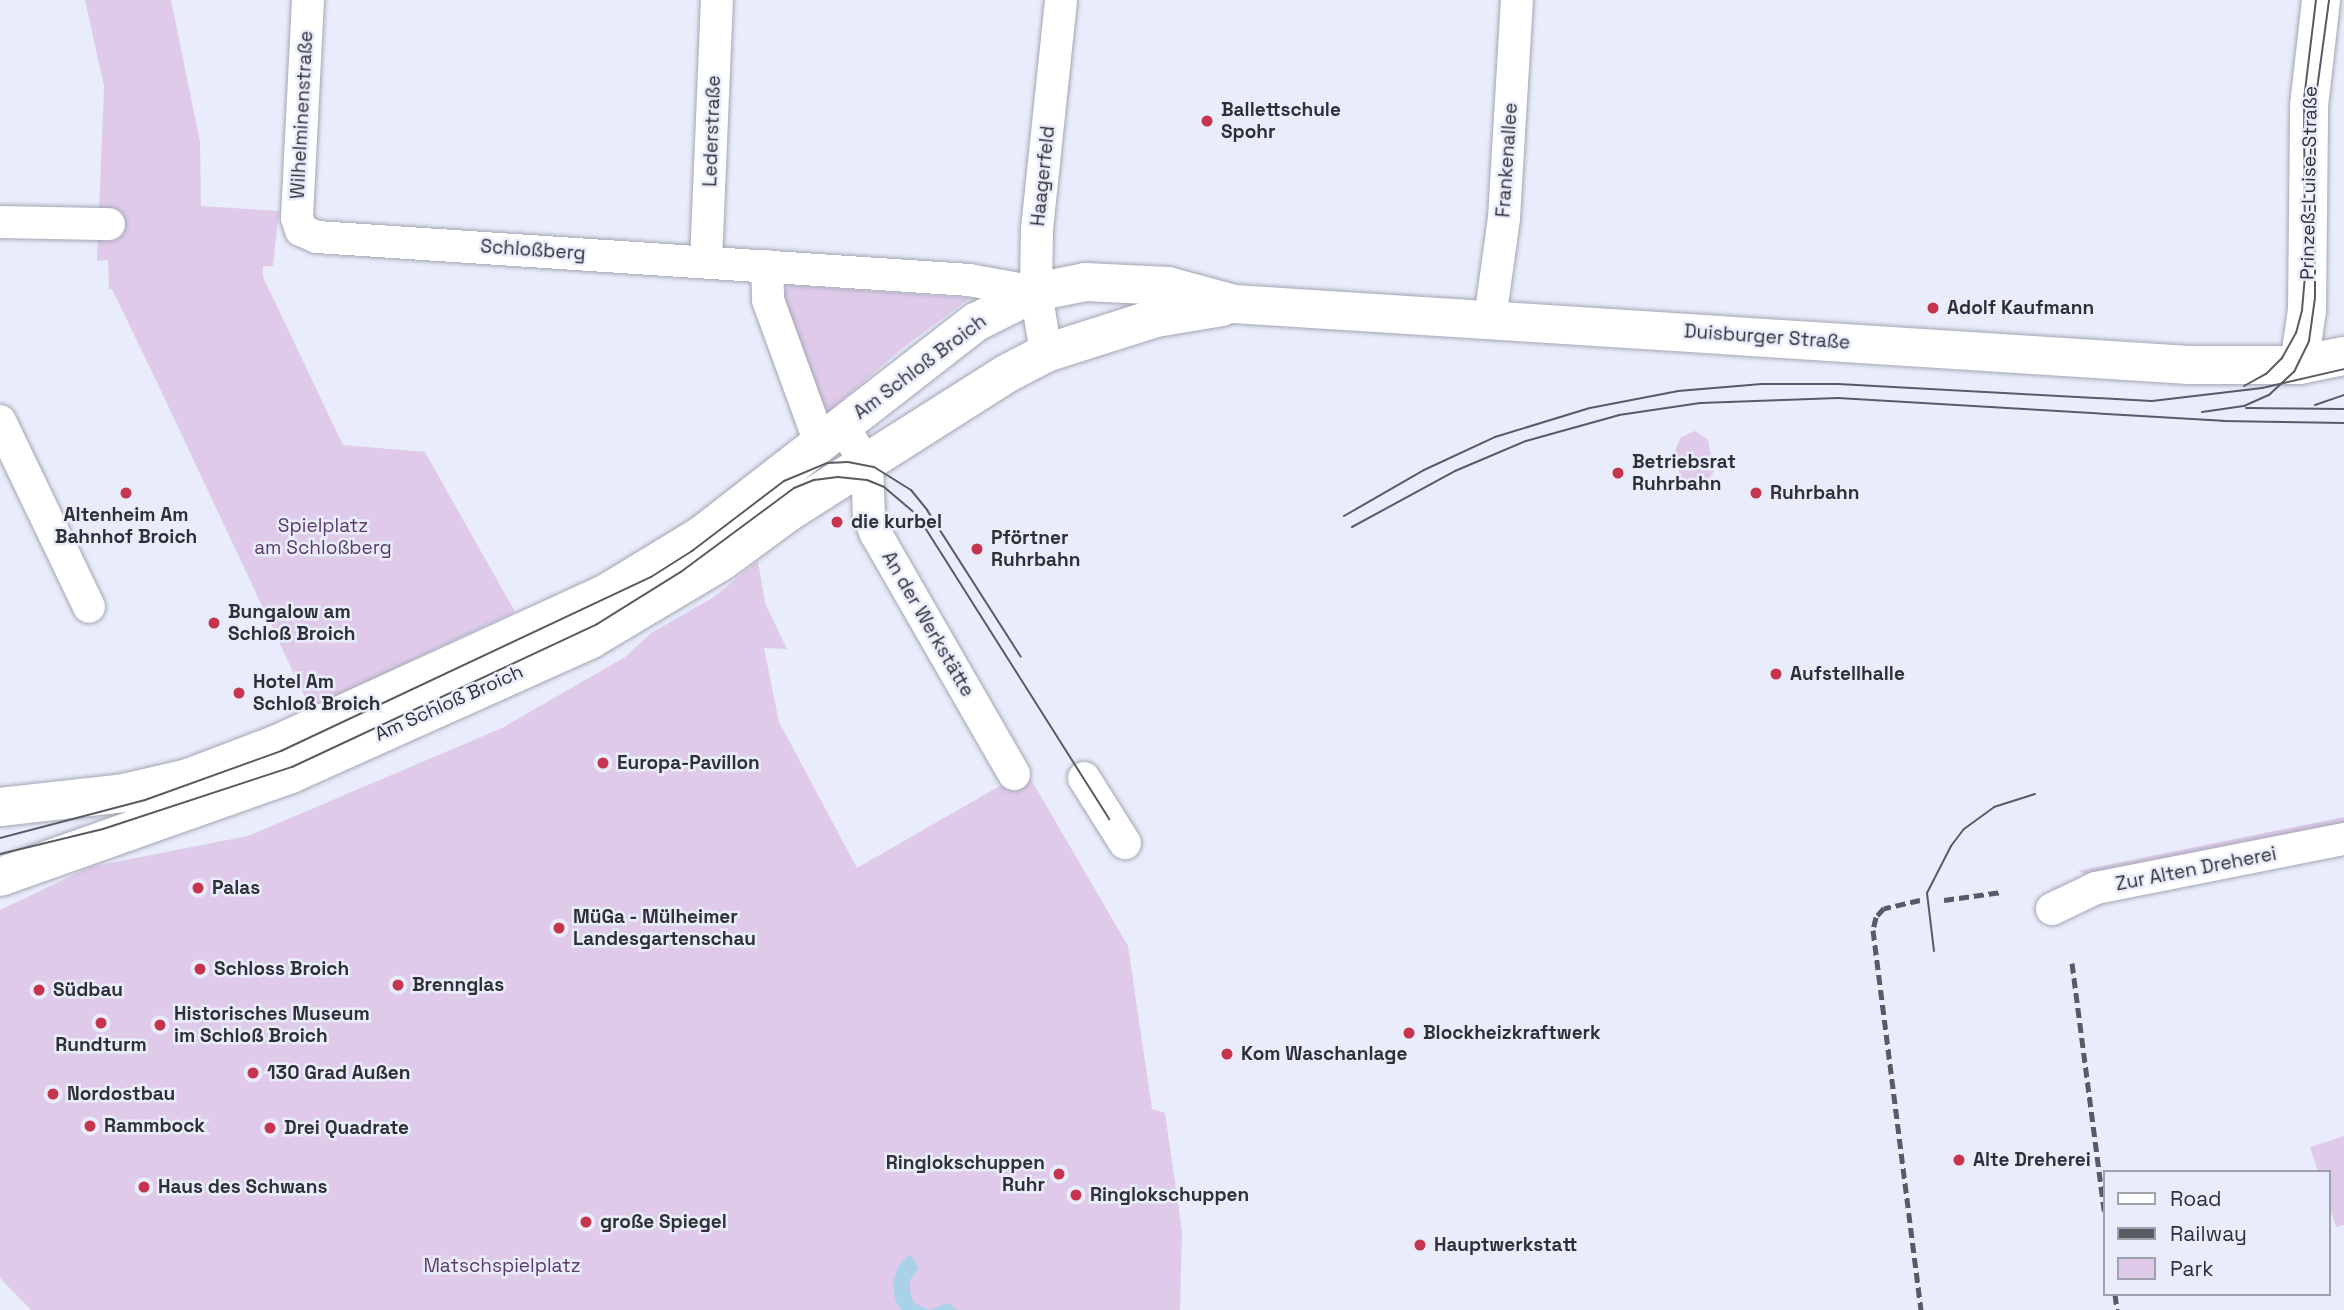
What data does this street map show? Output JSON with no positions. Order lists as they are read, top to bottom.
{
  "streets": {
    "main road": ["Prinzeß-Luise-Straße", "Duisburger Straße", "Am Schloß Broich"],
    "street": [
      "Wilhelminenstraße",
      "Lederstraße",
      "Frankenallee",
      "Haagerfeld",
      "Schloßberg",
      "An der Werkstätte",
      "Zur Alten Dreherei"
    ]
  },
  "crossings": [
    ["Wilhelminenstraße", "Schloßberg"],
    ["Lederstraße", "Schloßberg"],
    ["Frankenallee", "Duisburger Straße"],
    ["Haagerfeld", "Schloßberg"],
    ["Haagerfeld", "Duisburger Straße"],
    ["Haagerfeld", "Am Schloß Broich"],
    ["Prinzeß-Luise-Straße", "Duisburger Straße"],
    ["Schloßberg", "Duisburger Straße"],
    ["Schloßberg", "Am Schloß Broich"],
    ["Duisburger Straße", "Am Schloß Broich"],
    ["Am Schloß Broich", "An der Werkstätte"]
  ],
  "parks": ["Spielplatz am Schloßberg", "Matschspielplatz"],
  "places": [
    "Ballettschule Spohr",
    "Adolf Kaufmann",
    "Betriebsrat Ruhrbahn",
    "Altenheim Am Bahnhof Broich",
    "Ruhrbahn",
    "die kurbel",
    "Pförtner Ruhrbahn",
    "Bungalow am Schloß Broich",
    "Aufstellhalle",
    "Hotel Am Schloß Broich",
    "Europa-Pavillon",
    "Palas",
    "MüGa - Mülheimer Landesgartenschau",
    "Schloss Broich",
    "Brennglas",
    "Südbau",
    "Rundturm",
    "Historisches Museum im Schloß Broich",
    "Blockheizkraftwerk",
    "Kom Waschanlage",
    "130 Grad Außen",
    "Nordostbau",
    "Rammbock",
    "Drei Quadrate",
    "Alte Dreherei",
    "Ringlokschuppen Ruhr",
    "Haus des Schwans",
    "Ringlokschuppen",
    "große Spiegel",
    "Hauptwerkstatt"
  ],
  "legend": ["Road", "Railway", "Park"]
}
